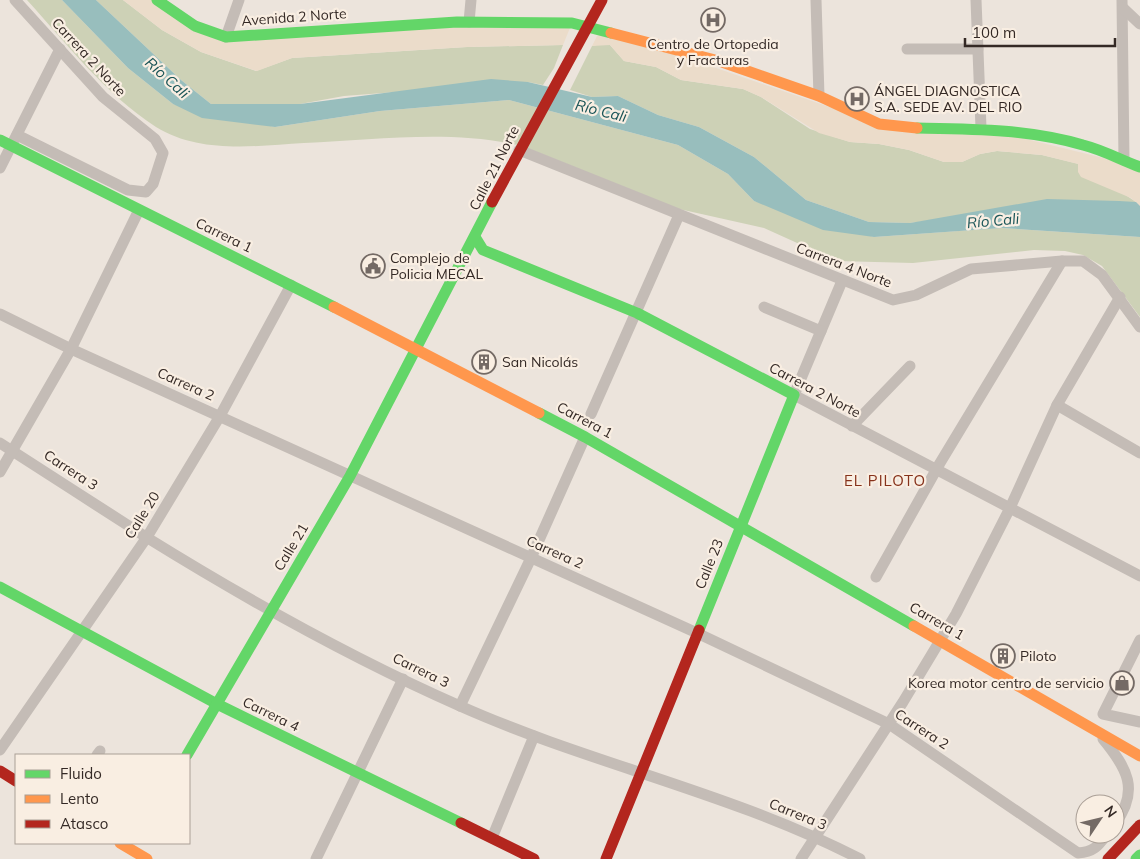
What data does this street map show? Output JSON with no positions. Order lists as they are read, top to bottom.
{
  "streets": {
    "main road": [
      "Avenida 2 Norte",
      "Carrera 2 Norte",
      "Calle 21 Norte",
      "Carrera 1",
      "Calle 21",
      "Calle 23",
      "Carrera 4"
    ],
    "street": [
      "Carrera 4 Norte",
      "Carrera 2",
      "Carrera 3",
      "Calle 20"
    ]
  },
  "crossings": [
    ["Avenida 2 Norte", "Calle 21 Norte"],
    ["Carrera 2 Norte", "Carrera 1"],
    ["Carrera 2 Norte", "Calle 23"],
    ["Calle 21 Norte", "Carrera 1"],
    ["Calle 21 Norte", "Carrera 4 Norte"],
    ["Calle 21 Norte", "Calle 21"],
    ["Carrera 1", "Calle 20"],
    ["Carrera 1", "Calle 21"],
    ["Carrera 1", "Calle 23"],
    ["Carrera 4 Norte", "Calle 23"],
    ["Carrera 2", "Calle 20"],
    ["Carrera 2", "Calle 21"],
    ["Carrera 2", "Calle 23"],
    ["Carrera 3", "Calle 20"],
    ["Carrera 3", "Calle 21"],
    ["Carrera 3", "Calle 23"],
    ["Calle 20", "Carrera 4"],
    ["Calle 21", "Carrera 4"]
  ],
  "districts": ["EL PILOTO"],
  "water": ["Río Cali"],
  "places": {
    "hospital": ["Centro de Ortopedia y Fracturas", "ÁNGEL DIAGNOSTICA S.A. SEDE AV. DEL RIO"],
    "public building": ["Complejo de Policia MECAL"],
    "building": ["San Nicolás", "Piloto"],
    "shop": ["Korea motor centro de servicio"]
  },
  "legend": ["Fluido", "Lento", "Atasco"],
  "scale_bar": "100 m",
  "north": "top right"
}
